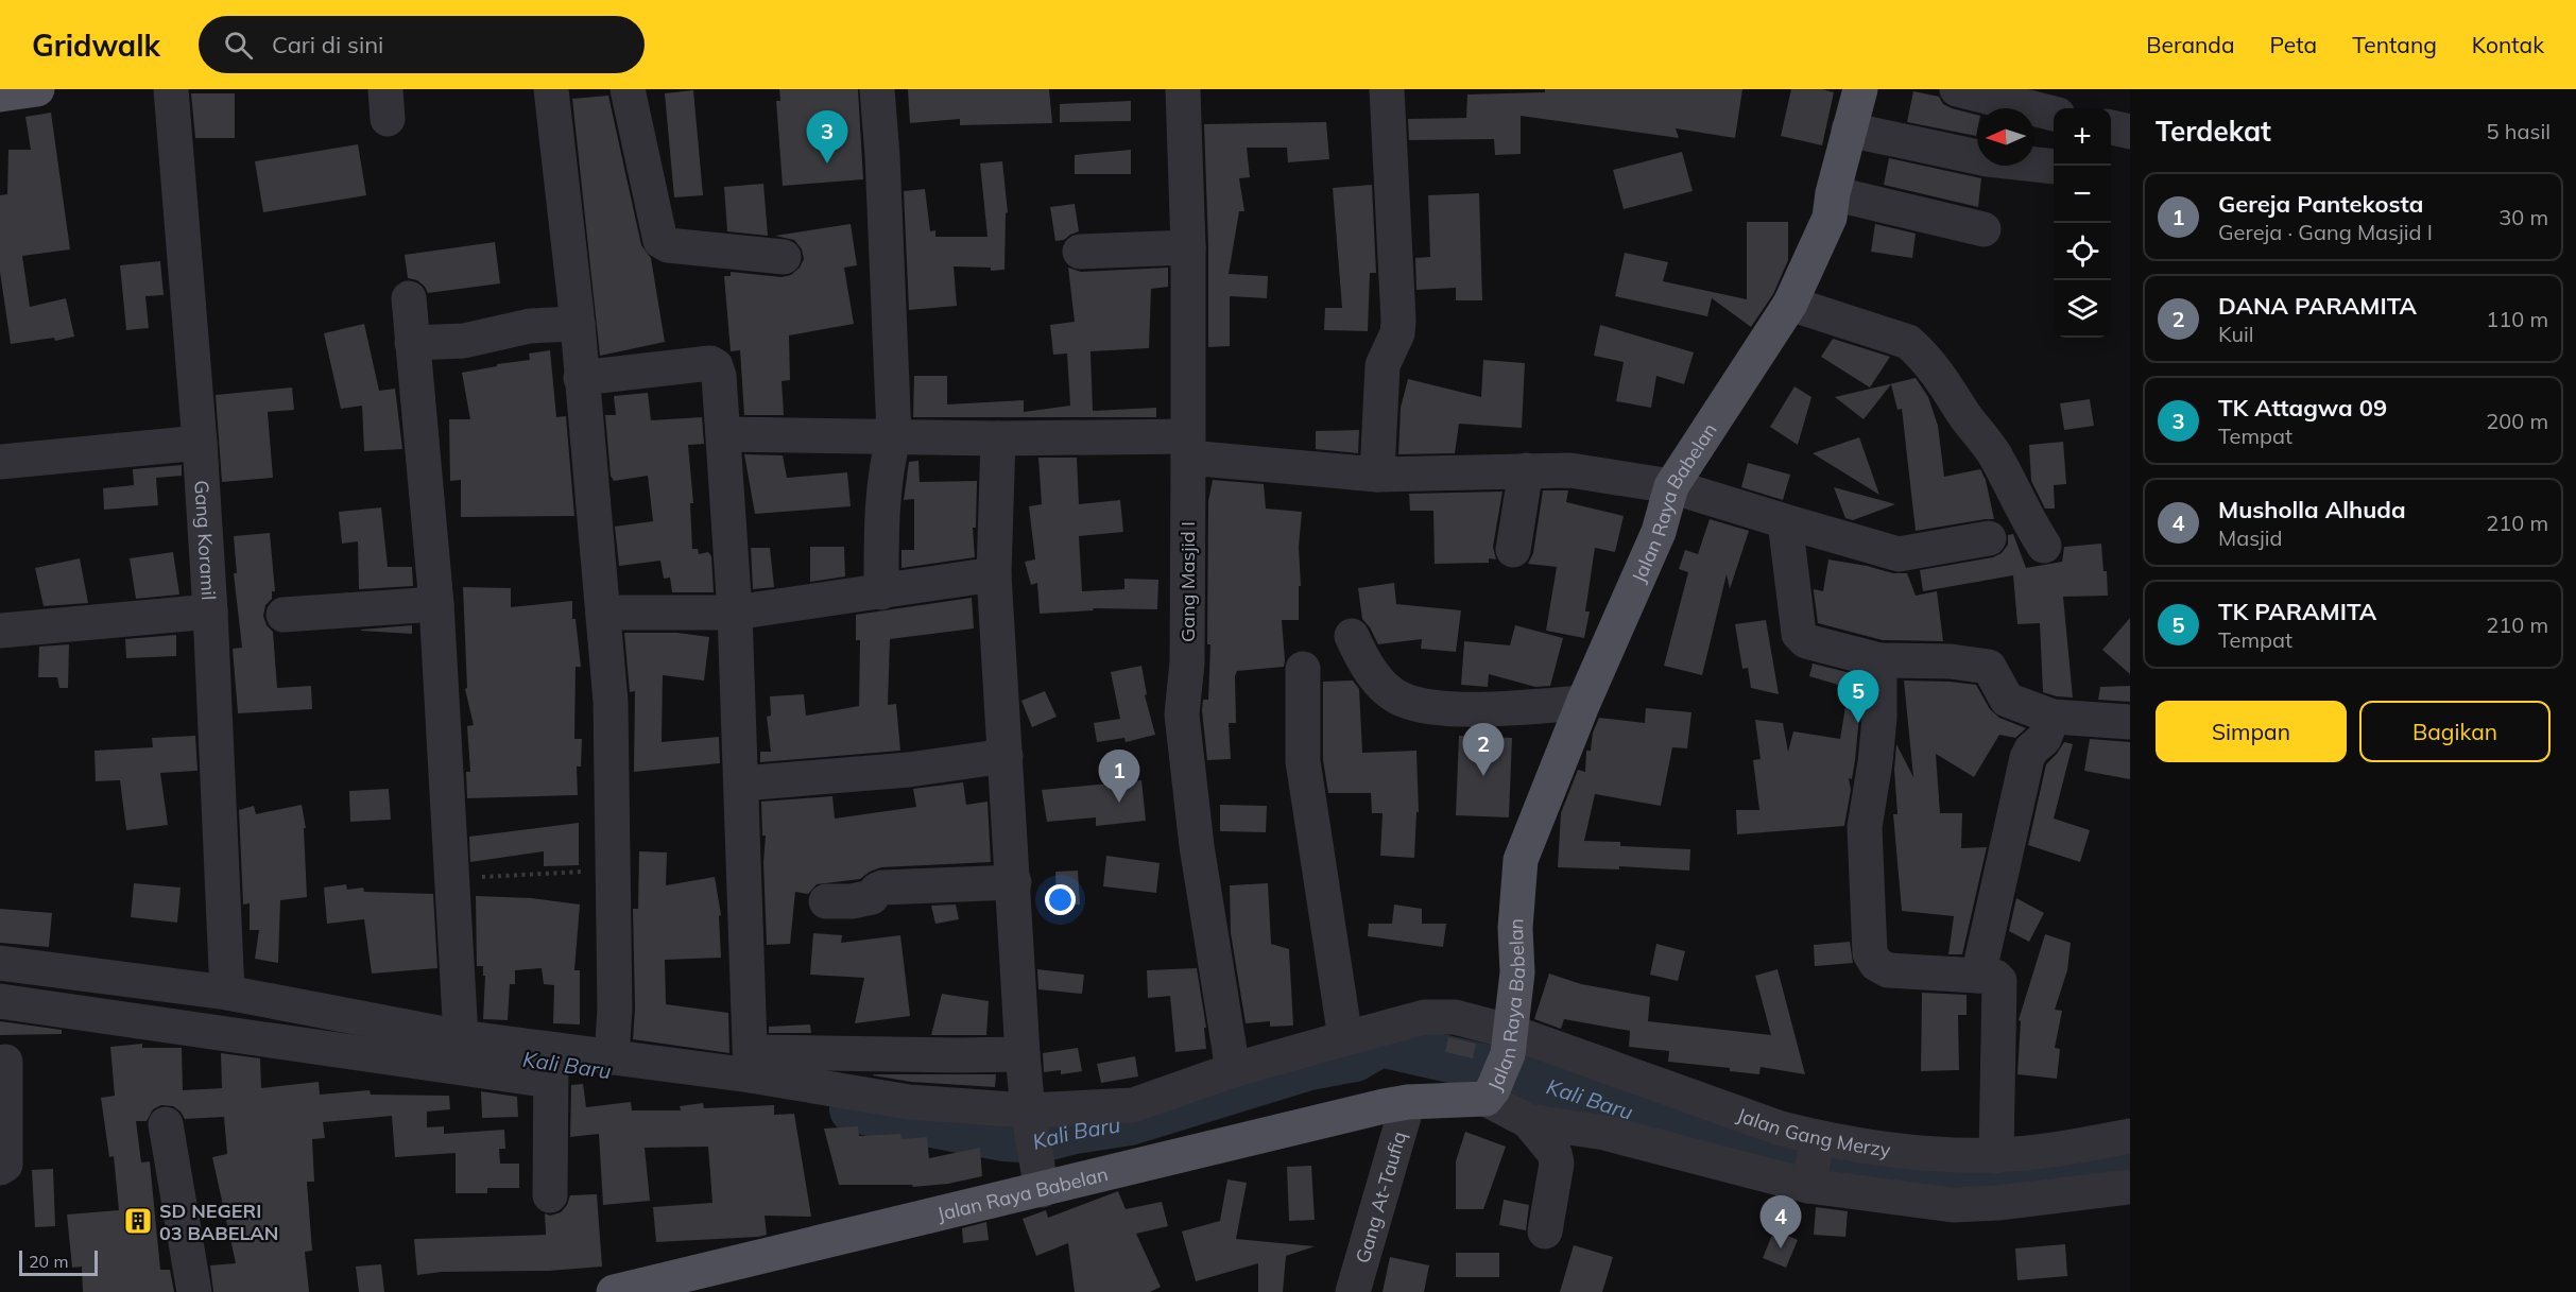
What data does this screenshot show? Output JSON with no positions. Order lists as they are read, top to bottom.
{
  "streets": {
    "main road": ["Jalan Raya Babelan"],
    "street": [
      "Gang Koramil",
      "Gang Masjid I",
      "Jalan Gang Merzy",
      "Gang At-Taufiq"
    ]
  },
  "crossings": [
    ["Jalan Raya Babelan", "Jalan Gang Merzy"],
    ["Jalan Raya Babelan", "Gang At-Taufiq"],
    ["Gang Masjid I", "Jalan Gang Merzy"]
  ],
  "water": ["Kali Baru"],
  "places": {
    "building": ["SD NEGERI 03 BABELAN"]
  },
  "scale_bar": "20 m",
  "north": "left",
  "page": {
    "header": "Gridwalk",
    "search": "Cari di sini",
    "nav": [
      "Beranda",
      "Peta",
      "Tentang",
      "Kontak"
    ],
    "heading": ["Terdekat", "5 hasil"],
    "map_buttons": ["+", "−"],
    "pins": [
      "3",
      "5",
      "2",
      "1",
      "4"
    ],
    "list": [
      {
        "mark": "1",
        "name": "Gereja Pantekosta",
        "note": "Gereja · Gang Masjid I",
        "value": "30 m"
      },
      {
        "mark": "2",
        "name": "DANA PARAMITA",
        "note": "Kuil",
        "value": "110 m"
      },
      {
        "mark": "3",
        "name": "TK Attagwa 09",
        "note": "Tempat",
        "value": "200 m"
      },
      {
        "mark": "4",
        "name": "Musholla Alhuda",
        "note": "Masjid",
        "value": "210 m"
      },
      {
        "mark": "5",
        "name": "TK PARAMITA",
        "note": "Tempat",
        "value": "210 m"
      }
    ],
    "buttons": ["Simpan", "Bagikan"],
    "scale": "20 m"
  }
}
